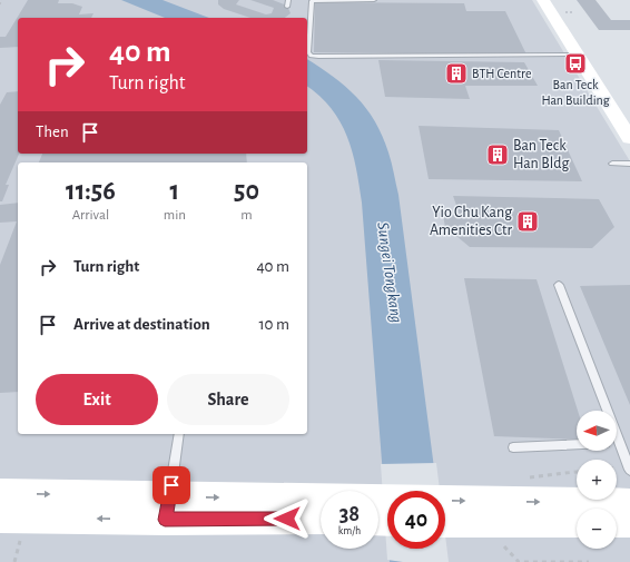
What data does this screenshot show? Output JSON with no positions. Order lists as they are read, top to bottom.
{
  "water": ["Sungei Tongkang"],
  "places": {
    "bus stop": ["Ban Teck Han Building"],
    "building": ["BTH Centre", "Ban Teck Han Bldg", "Yio Chu Kang Amenities Ctr"]
  },
  "north": "left",
  "page": {
    "turn": ["40 m", "Turn right"],
    "then": "Then",
    "eta": [
      "11:56",
      "Arrival",
      "1",
      "min",
      "50",
      "m"
    ],
    "list": [
      {
        "name": "Turn right",
        "value": "40 m"
      },
      {
        "name": "Arrive at destination",
        "value": "10 m"
      }
    ],
    "buttons": ["Exit", "Share"],
    "map_buttons": ["+", "−"],
    "speed": "38 km/h",
    "limit": "40"
  }
}
